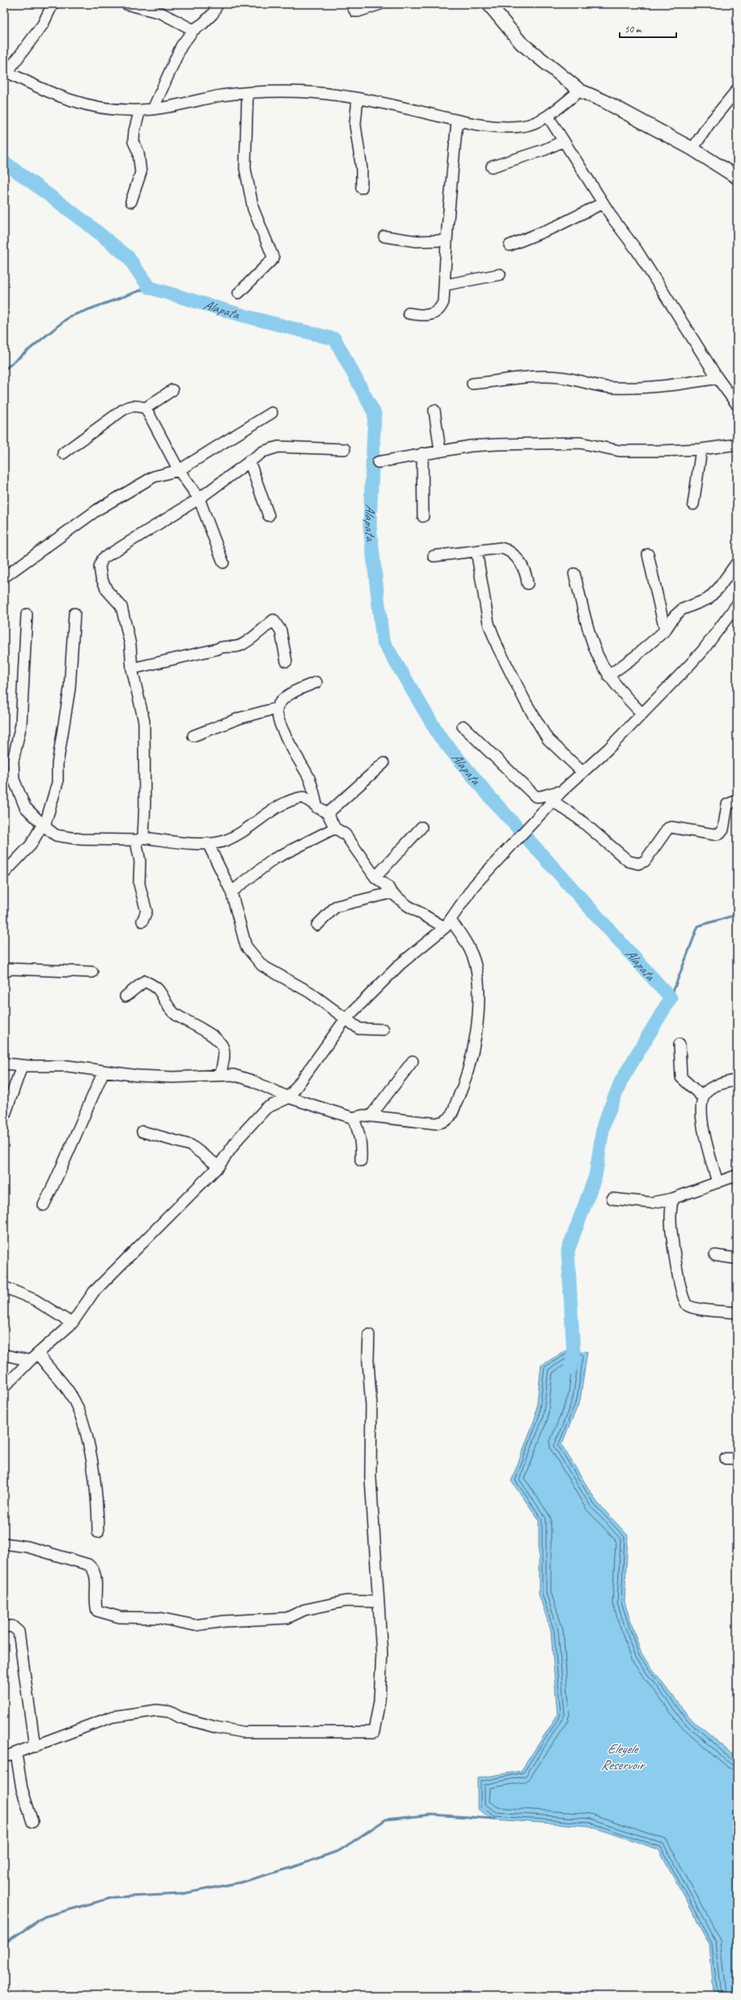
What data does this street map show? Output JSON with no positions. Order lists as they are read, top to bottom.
{
  "water": ["Alapata", "Eleyele Reservoir"],
  "scale_bar": "50 m"
}
